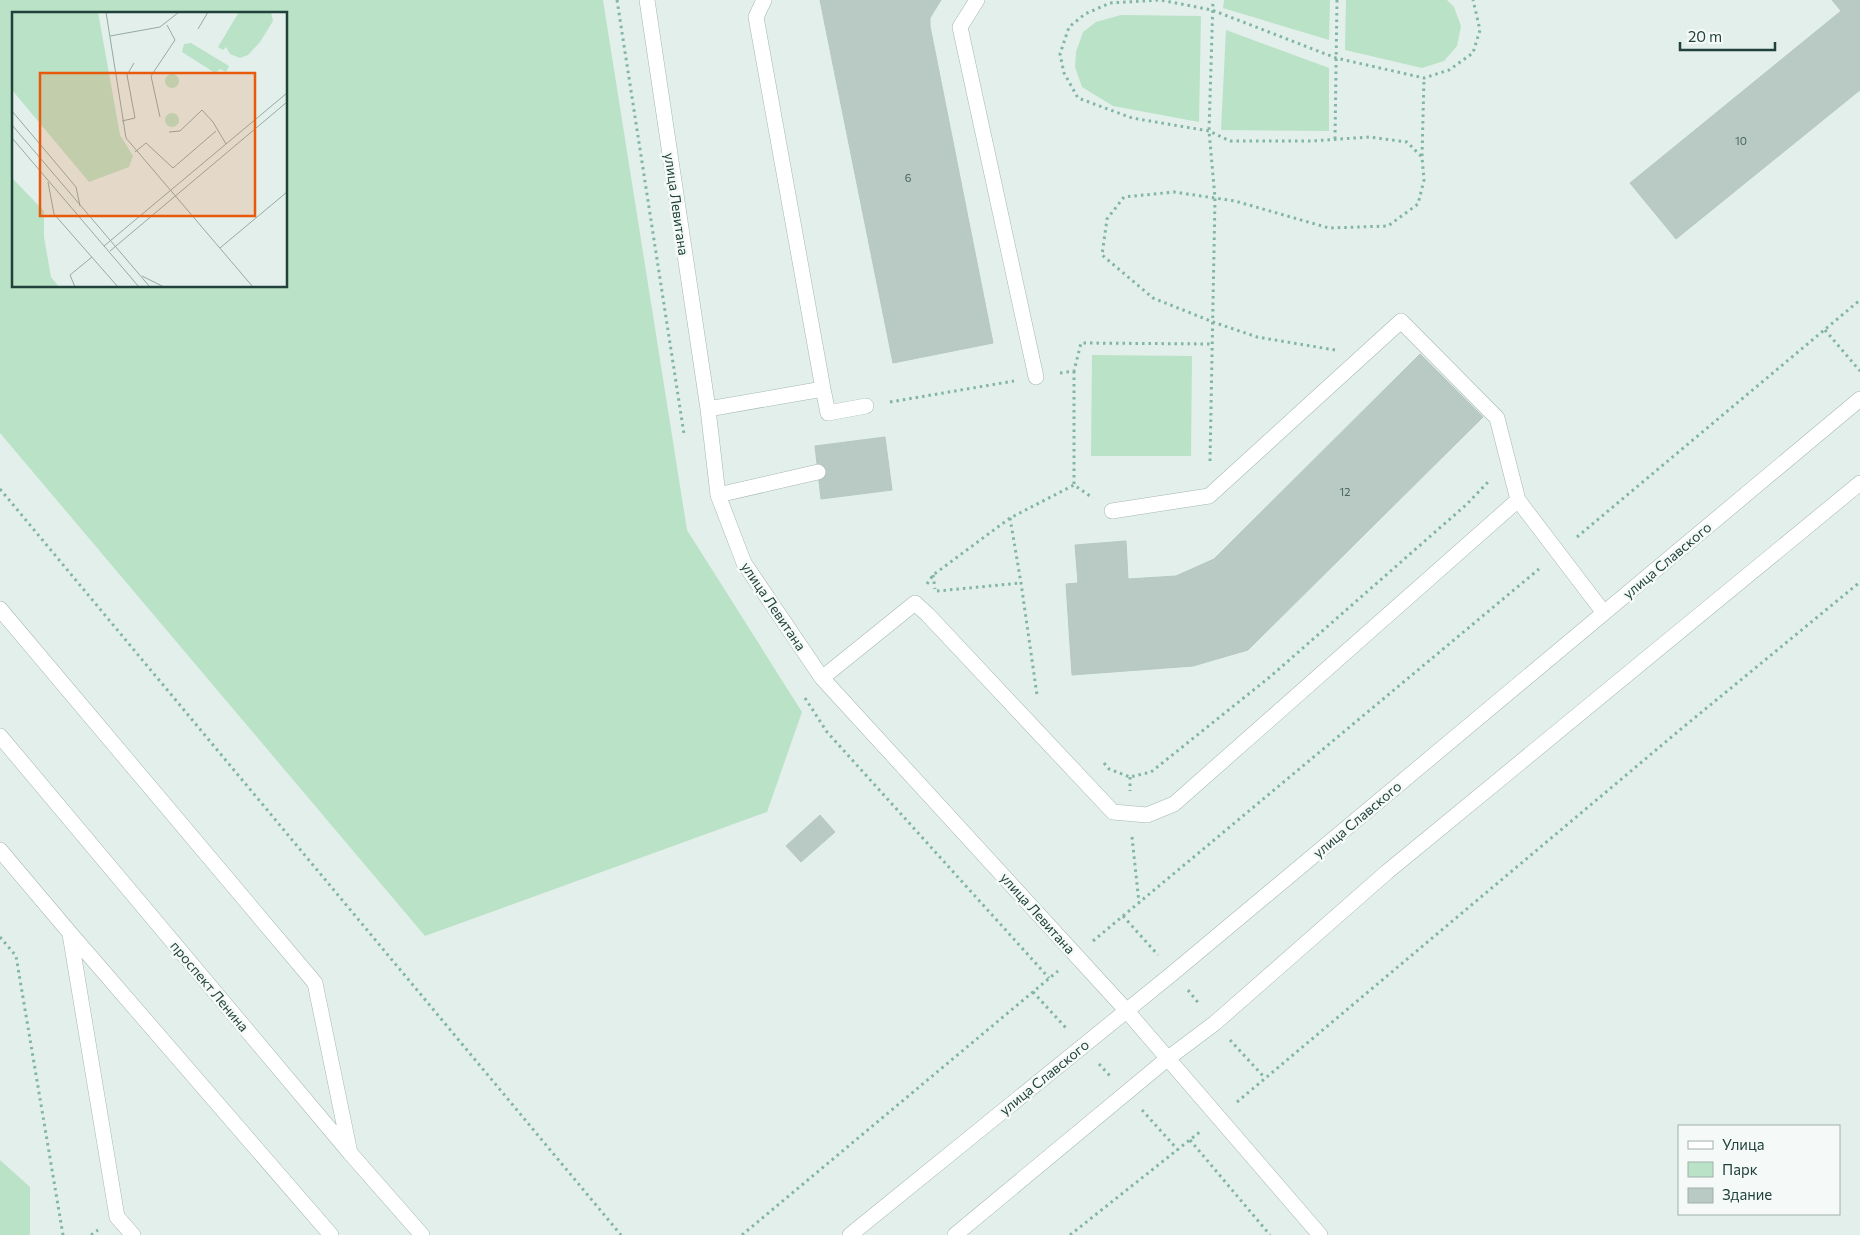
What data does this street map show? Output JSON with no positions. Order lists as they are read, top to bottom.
{
  "streets": {
    "street": ["улица Левитана", "улица Славского", "проспект Ленина"]
  },
  "crossings": [
    ["улица Левитана", "улица Славского"]
  ],
  "house_numbers": ["10", "6", "12"],
  "legend": ["Улица", "Парк", "Здание"],
  "scale_bar": "20 m"
}
